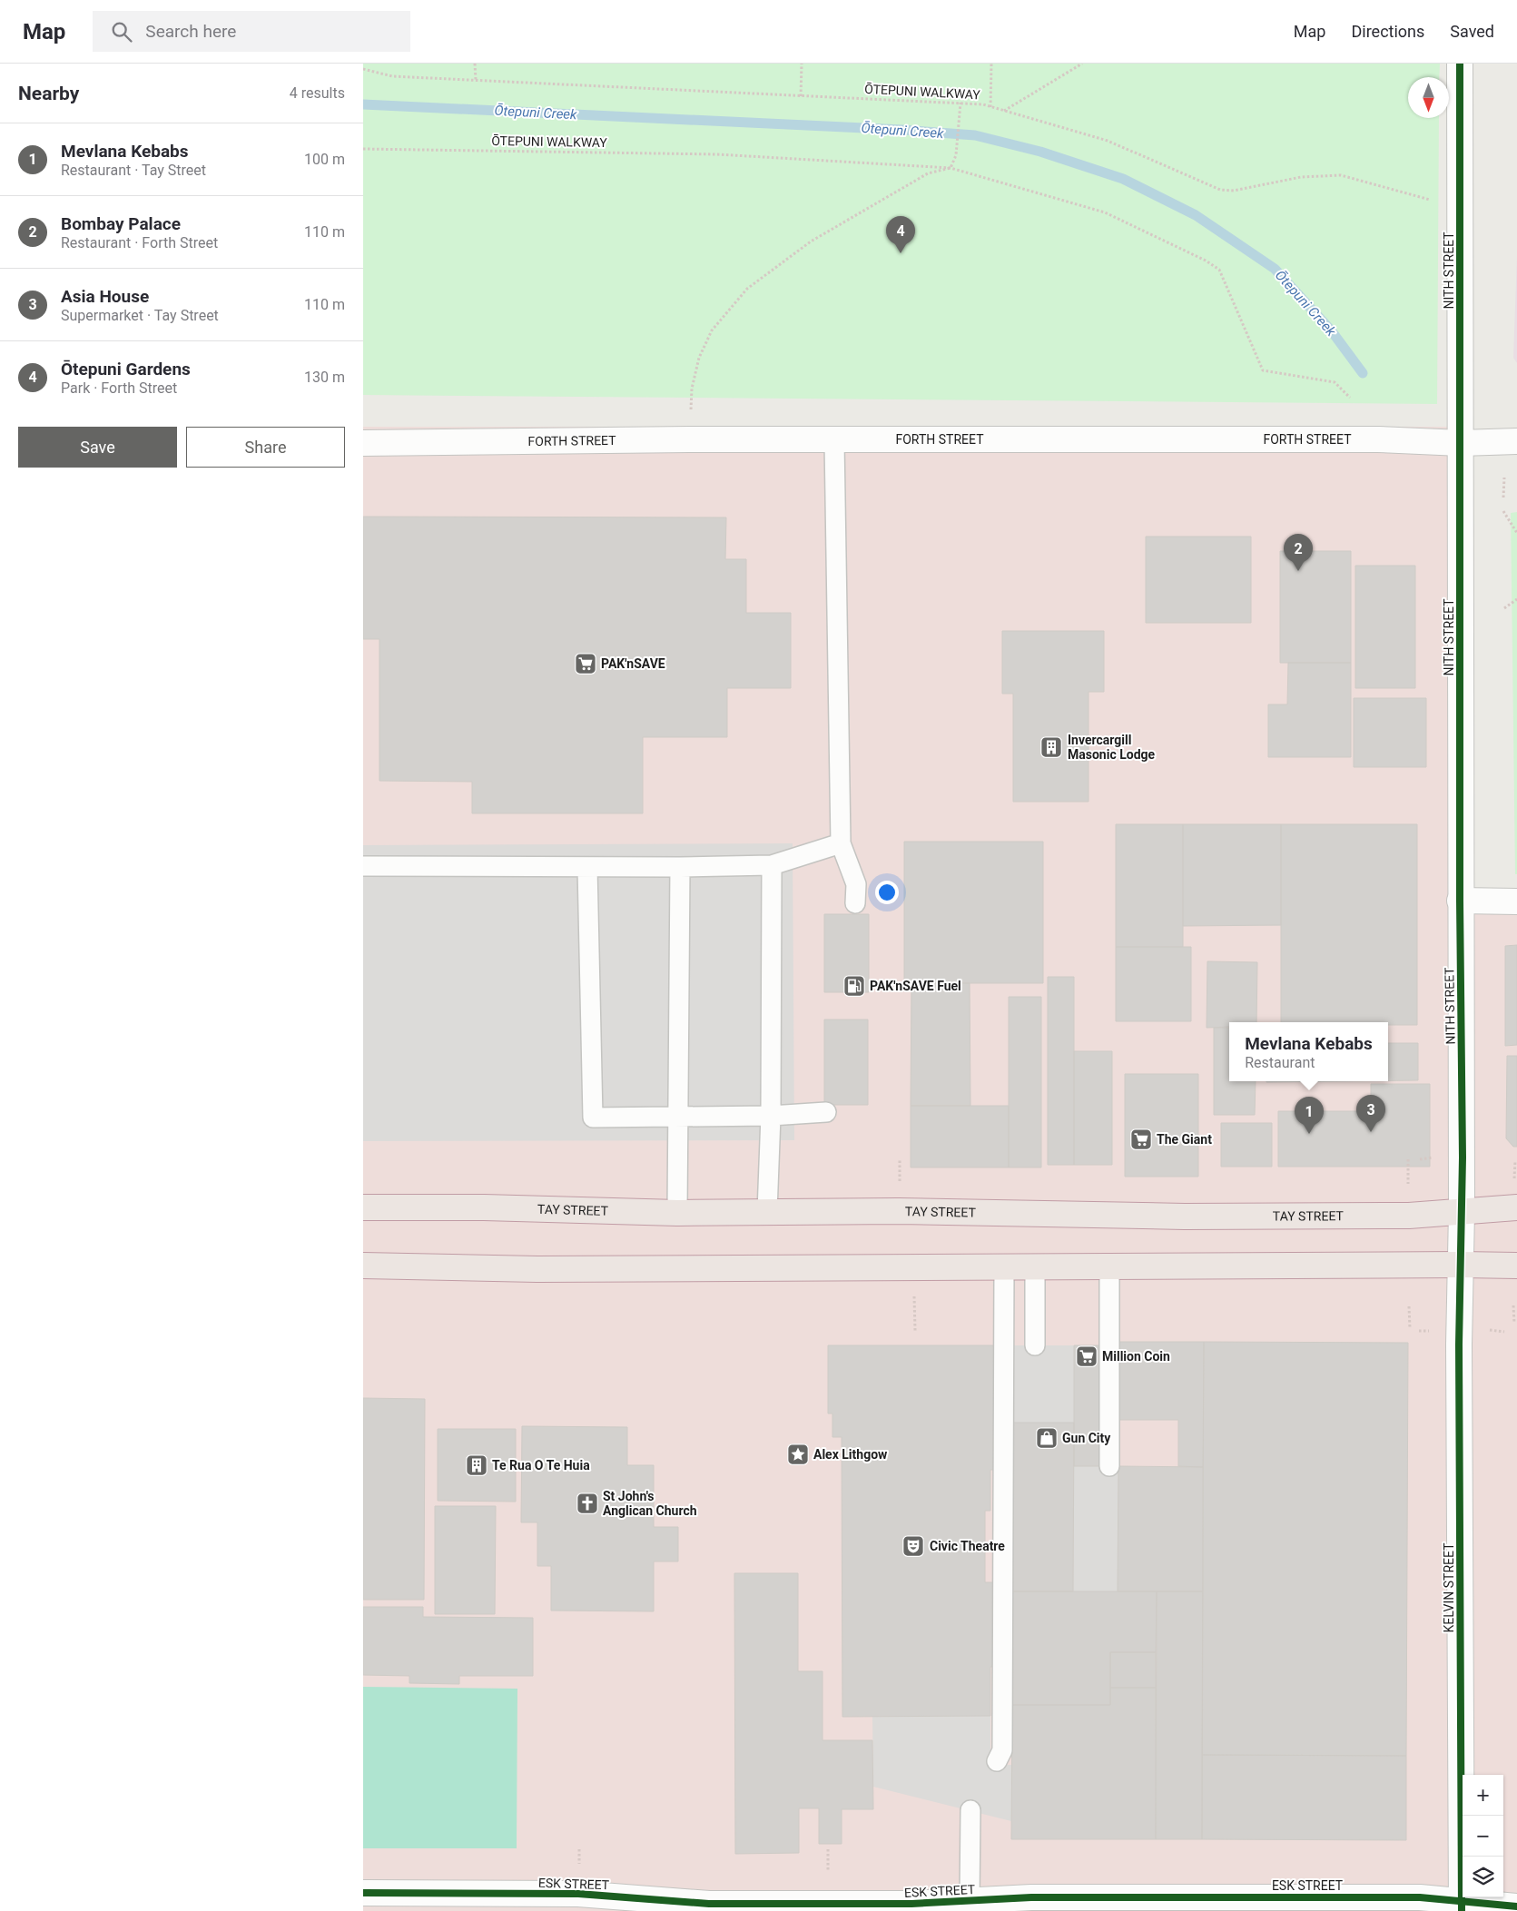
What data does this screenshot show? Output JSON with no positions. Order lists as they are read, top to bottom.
{
  "streets": {
    "highway": ["TAY STREET"],
    "street": [
      "NITH STREET",
      "FORTH STREET",
      "KELVIN STREET",
      "ESK STREET"
    ],
    "path": ["ŌTEPUNI WALKWAY"]
  },
  "crossings": [
    ["ŌTEPUNI WALKWAY", "NITH STREET"],
    ["NITH STREET", "FORTH STREET"],
    ["NITH STREET", "TAY STREET"],
    ["NITH STREET", "KELVIN STREET"],
    ["KELVIN STREET", "ESK STREET"]
  ],
  "water": ["Ōtepuni Creek"],
  "places": {
    "supermarket": ["PAK'nSAVE", "The Giant", "Million Coin"],
    "building": ["Invercargill Masonic Lodge", "Te Rua O Te Huia"],
    "fuel station": ["PAK'nSAVE Fuel"],
    "shop": ["Gun City"],
    "place": ["Alex Lithgow"],
    "church": ["St John's Anglican Church"],
    "theatre": ["Civic Theatre"]
  },
  "north": "bottom",
  "page": {
    "header": "Map",
    "search": "Search here",
    "nav": ["Map", "Directions", "Saved"],
    "heading": ["Nearby", "4 results"],
    "list": [
      {
        "mark": "1",
        "name": "Mevlana Kebabs",
        "note": "Restaurant · Tay Street",
        "value": "100 m"
      },
      {
        "mark": "2",
        "name": "Bombay Palace",
        "note": "Restaurant · Forth Street",
        "value": "110 m"
      },
      {
        "mark": "3",
        "name": "Asia House",
        "note": "Supermarket · Tay Street",
        "value": "110 m"
      },
      {
        "mark": "4",
        "name": "Ōtepuni Gardens",
        "note": "Park · Forth Street",
        "value": "130 m"
      }
    ],
    "pins": [
      "4",
      "2",
      "3",
      "1"
    ],
    "buttons": ["Save", "Share"],
    "popup": ["Mevlana Kebabs", "Restaurant"],
    "map_buttons": ["+", "−"]
  }
}
